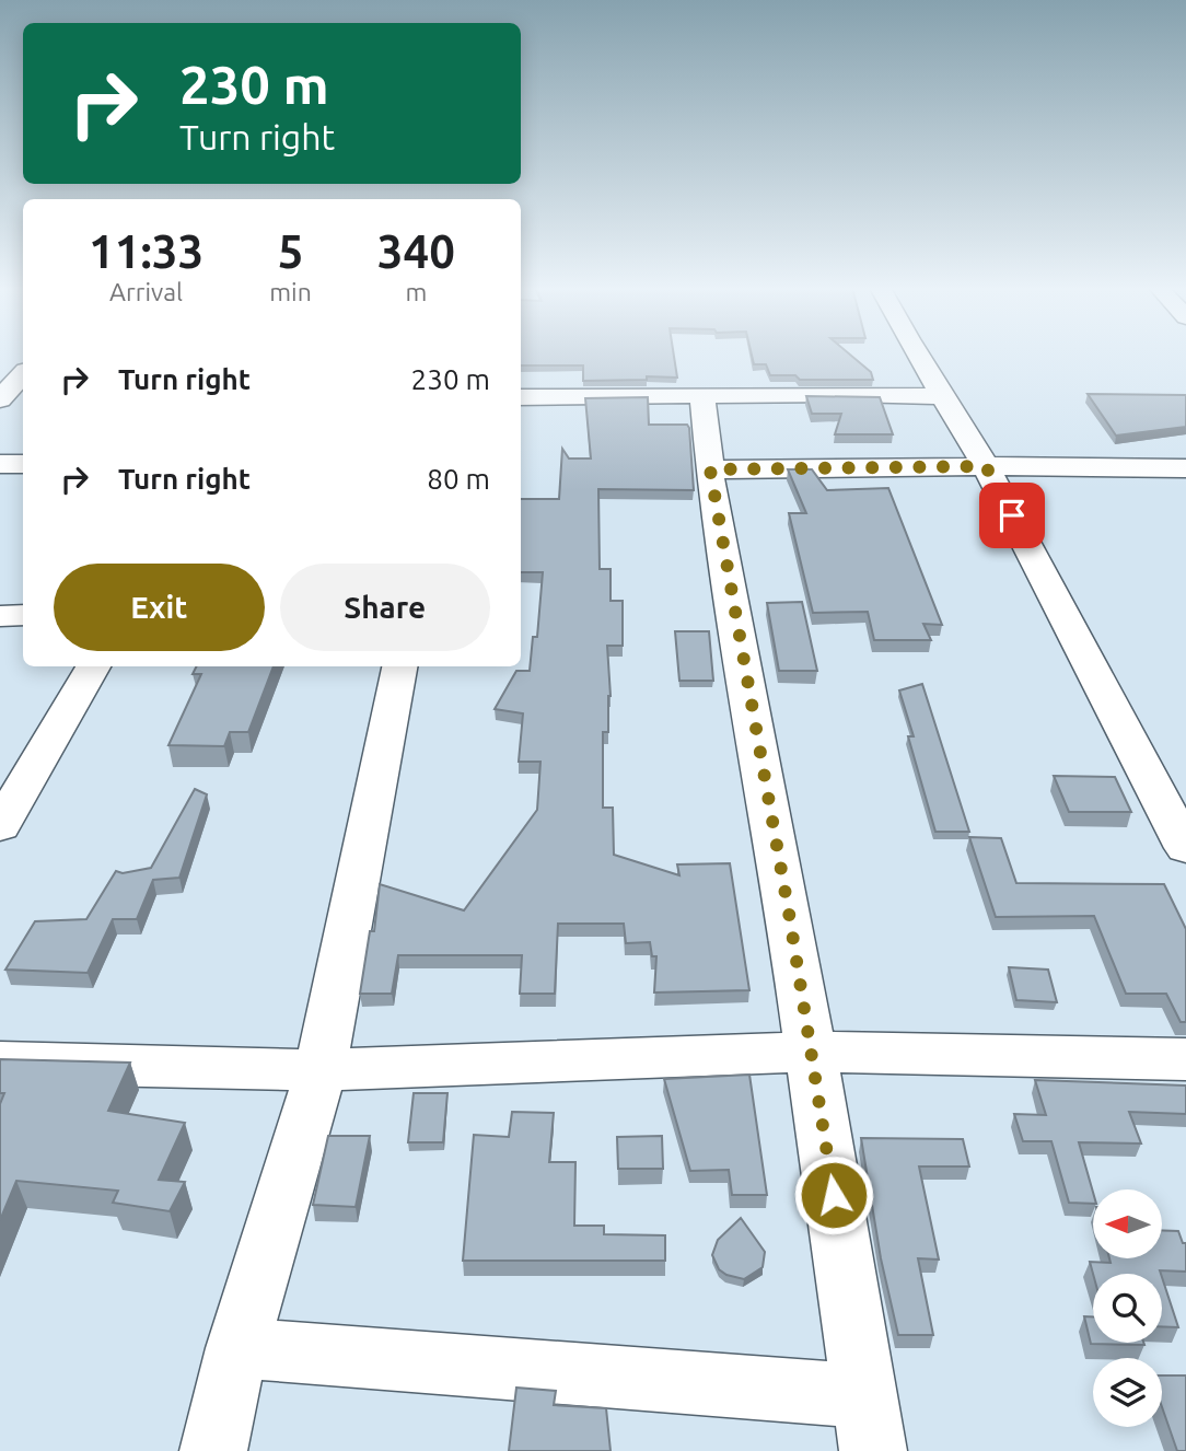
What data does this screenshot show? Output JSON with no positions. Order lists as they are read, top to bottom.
{
  "north": "left",
  "page": {
    "turn": ["230 m", "Turn right"],
    "eta": [
      "11:33",
      "Arrival",
      "5",
      "min",
      "340",
      "m"
    ],
    "list": [
      {
        "name": "Turn right",
        "value": "230 m"
      },
      {
        "name": "Turn right",
        "value": "80 m"
      }
    ],
    "buttons": ["Exit", "Share"]
  }
}
